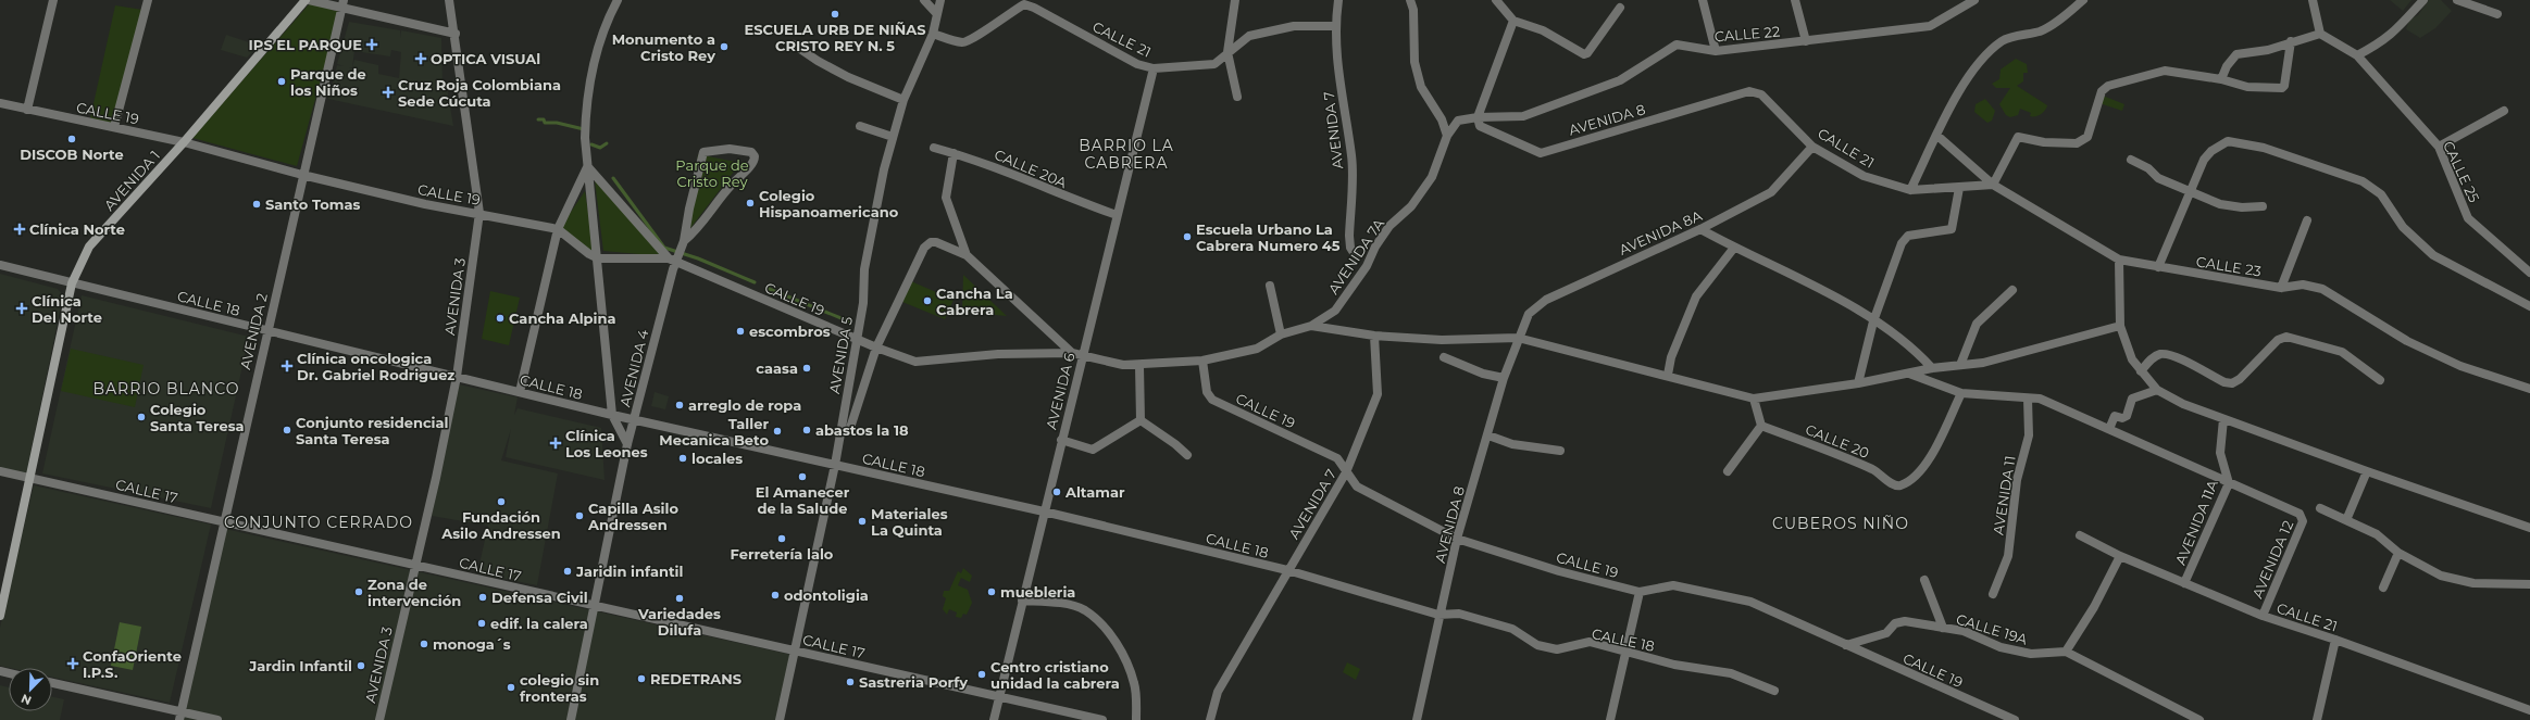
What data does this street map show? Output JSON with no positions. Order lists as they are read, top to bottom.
{
  "streets": {
    "street": [
      "CALLE 22",
      "CALLE 21",
      "CALLE 19",
      "AVENIDA 8",
      "AVENIDA 7",
      "CALLE 20A",
      "CALLE 25",
      "AVENIDA 1",
      "AVENIDA 8A",
      "AVENIDA 7A",
      "CALLE 23",
      "AVENIDA 3",
      "CALLE 18",
      "AVENIDA 2",
      "AVENIDA 5",
      "AVENIDA 4",
      "AVENIDA 6",
      "CALLE 20",
      "CALLE 17",
      "AVENIDA 11",
      "AVENIDA 11A",
      "AVENIDA 12",
      "CALLE 19A"
    ]
  },
  "crossings": [
    ["CALLE 22", "AVENIDA 8"],
    ["CALLE 22", "AVENIDA 7A"],
    ["CALLE 21", "AVENIDA 8"],
    ["CALLE 21", "AVENIDA 7"],
    ["CALLE 21", "AVENIDA 8A"],
    ["CALLE 21", "CALLE 23"],
    ["CALLE 21", "AVENIDA 5"],
    ["CALLE 21", "AVENIDA 6"],
    ["CALLE 21", "AVENIDA 11A"],
    ["CALLE 21", "AVENIDA 12"],
    ["CALLE 19", "AVENIDA 8"],
    ["CALLE 19", "AVENIDA 7"],
    ["CALLE 19", "AVENIDA 1"],
    ["CALLE 19", "AVENIDA 7A"],
    ["CALLE 19", "AVENIDA 3"],
    ["CALLE 19", "AVENIDA 2"],
    ["CALLE 19", "AVENIDA 6"],
    ["CALLE 19", "CALLE 19A"],
    ["AVENIDA 8", "AVENIDA 8A"],
    ["AVENIDA 8", "AVENIDA 7A"],
    ["AVENIDA 8", "CALLE 18"],
    ["AVENIDA 7", "CALLE 18"],
    ["CALLE 20A", "AVENIDA 6"],
    ["AVENIDA 1", "CALLE 18"],
    ["AVENIDA 1", "CALLE 17"],
    ["AVENIDA 3", "CALLE 18"],
    ["AVENIDA 3", "CALLE 17"],
    ["CALLE 18", "AVENIDA 2"],
    ["CALLE 18", "AVENIDA 5"],
    ["CALLE 18", "AVENIDA 4"],
    ["CALLE 18", "AVENIDA 6"],
    ["AVENIDA 2", "CALLE 17"],
    ["AVENIDA 5", "CALLE 17"],
    ["AVENIDA 4", "CALLE 17"],
    ["AVENIDA 6", "CALLE 17"],
    ["AVENIDA 11A", "AVENIDA 12"]
  ],
  "districts": [
    "BARRIO LA CABRERA",
    "BARRIO BLANCO",
    "CONJUNTO CERRADO",
    "CUBEROS NIÑO"
  ],
  "parks": ["Parque de Cristo Rey"],
  "places": {
    "other": [
      "ESCUELA URB DE NIÑAS CRISTO REY N. 5",
      "Monumento a Cristo Rey",
      "Parque de los Niños",
      "DISCOB Norte",
      "Colegio Hispanoamericano",
      "Santo Tomas",
      "Escuela Urbano La Cabrera Numero 45",
      "Cancha La Cabrera",
      "Cancha Alpina",
      "escombros",
      "caasa",
      "arreglo de ropa",
      "Colegio Santa Teresa",
      "Conjunto residencial Santa Teresa",
      "abastos la 18",
      "Taller Mecanica Beto",
      "locales",
      "El Amanecer de la Salude",
      "Altamar",
      "Fundación Asilo Andressen",
      "Capilla Asilo Andressen",
      "Materiales La Quinta",
      "Ferretería lalo",
      "Jaridin infantil",
      "Zona de intervención",
      "muebleria",
      "odontoligia",
      "Defensa Civil",
      "Variedades Dilufa",
      "edif. la calera",
      "monoga´s",
      "Jardin Infantil",
      "Centro cristiano unidad la cabrera",
      "REDETRANS",
      "Sastreria Porfy",
      "colegio sin fronteras"
    ],
    "health": [
      "IPS EL PARQUE",
      "OPTICA VISUAl",
      "Cruz Roja Colombiana Sede Cúcuta",
      "Clínica Norte",
      "Clínica Del Norte",
      "Clínica oncologica Dr. Gabriel Rodriguez",
      "Clínica Los Leones",
      "ConfaOriente I.P.S."
    ]
  },
  "north": "bottom left"
}
